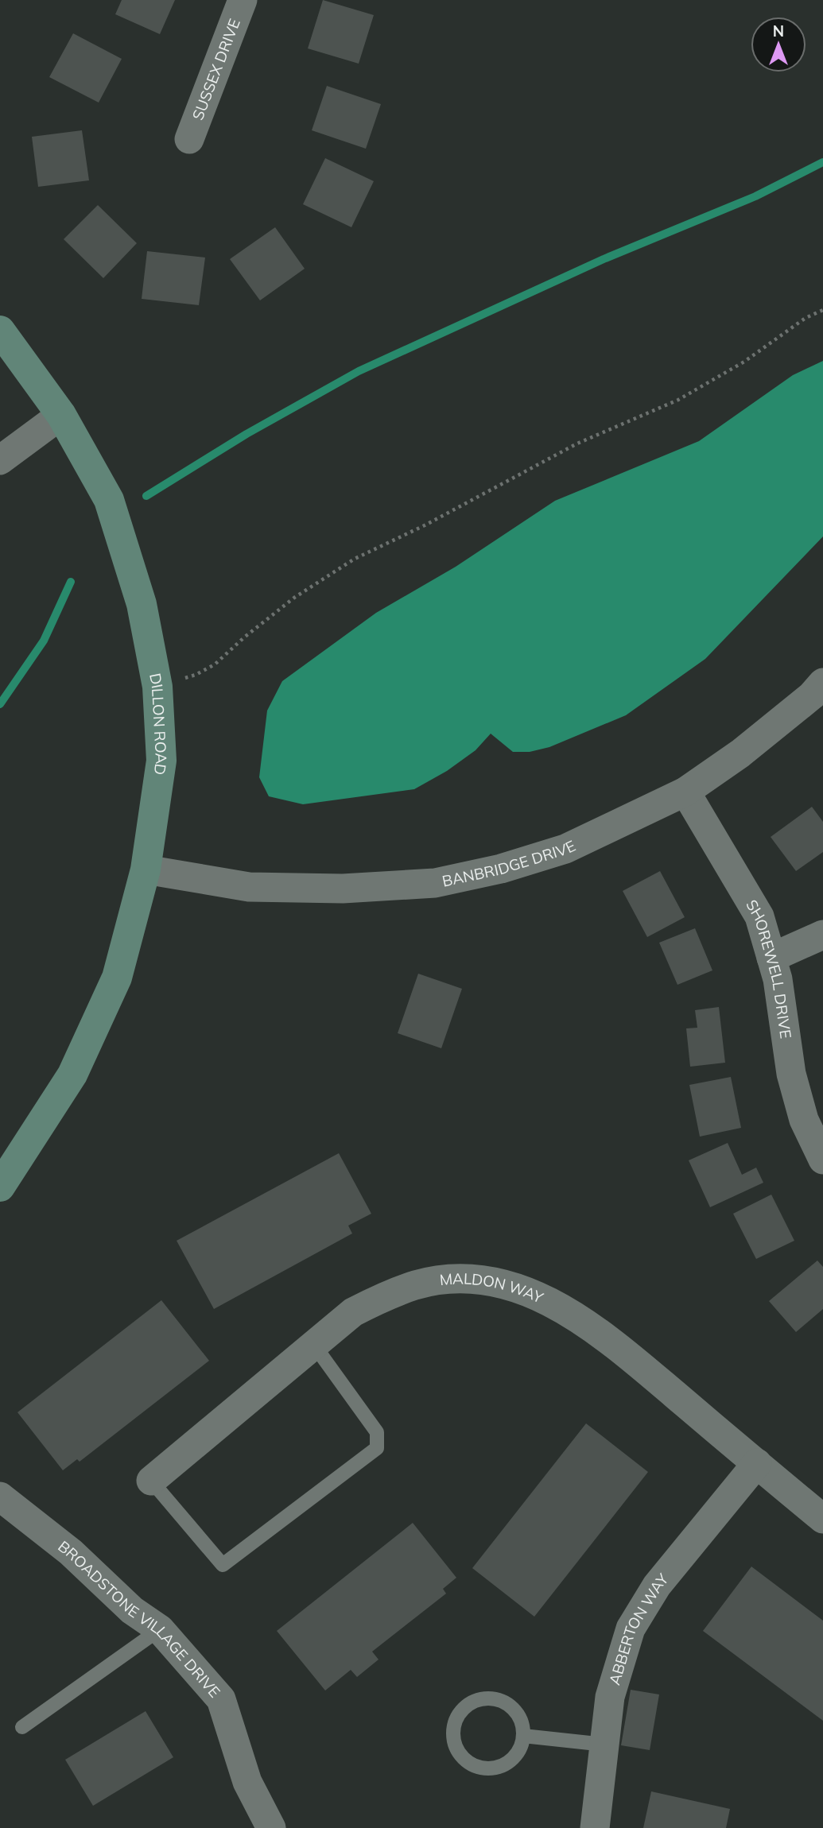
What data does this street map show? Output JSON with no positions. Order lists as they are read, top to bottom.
{
  "streets": {
    "street": [
      "SUSSEX DRIVE",
      "DILLON ROAD",
      "BANBRIDGE DRIVE",
      "SHOREWELL DRIVE",
      "MALDON WAY",
      "BROADSTONE VILLAGE DRIVE",
      "ABBERTON WAY"
    ]
  },
  "crossings": [
    ["DILLON ROAD", "BANBRIDGE DRIVE"],
    ["BANBRIDGE DRIVE", "SHOREWELL DRIVE"],
    ["MALDON WAY", "ABBERTON WAY"]
  ],
  "north": "top"
}
